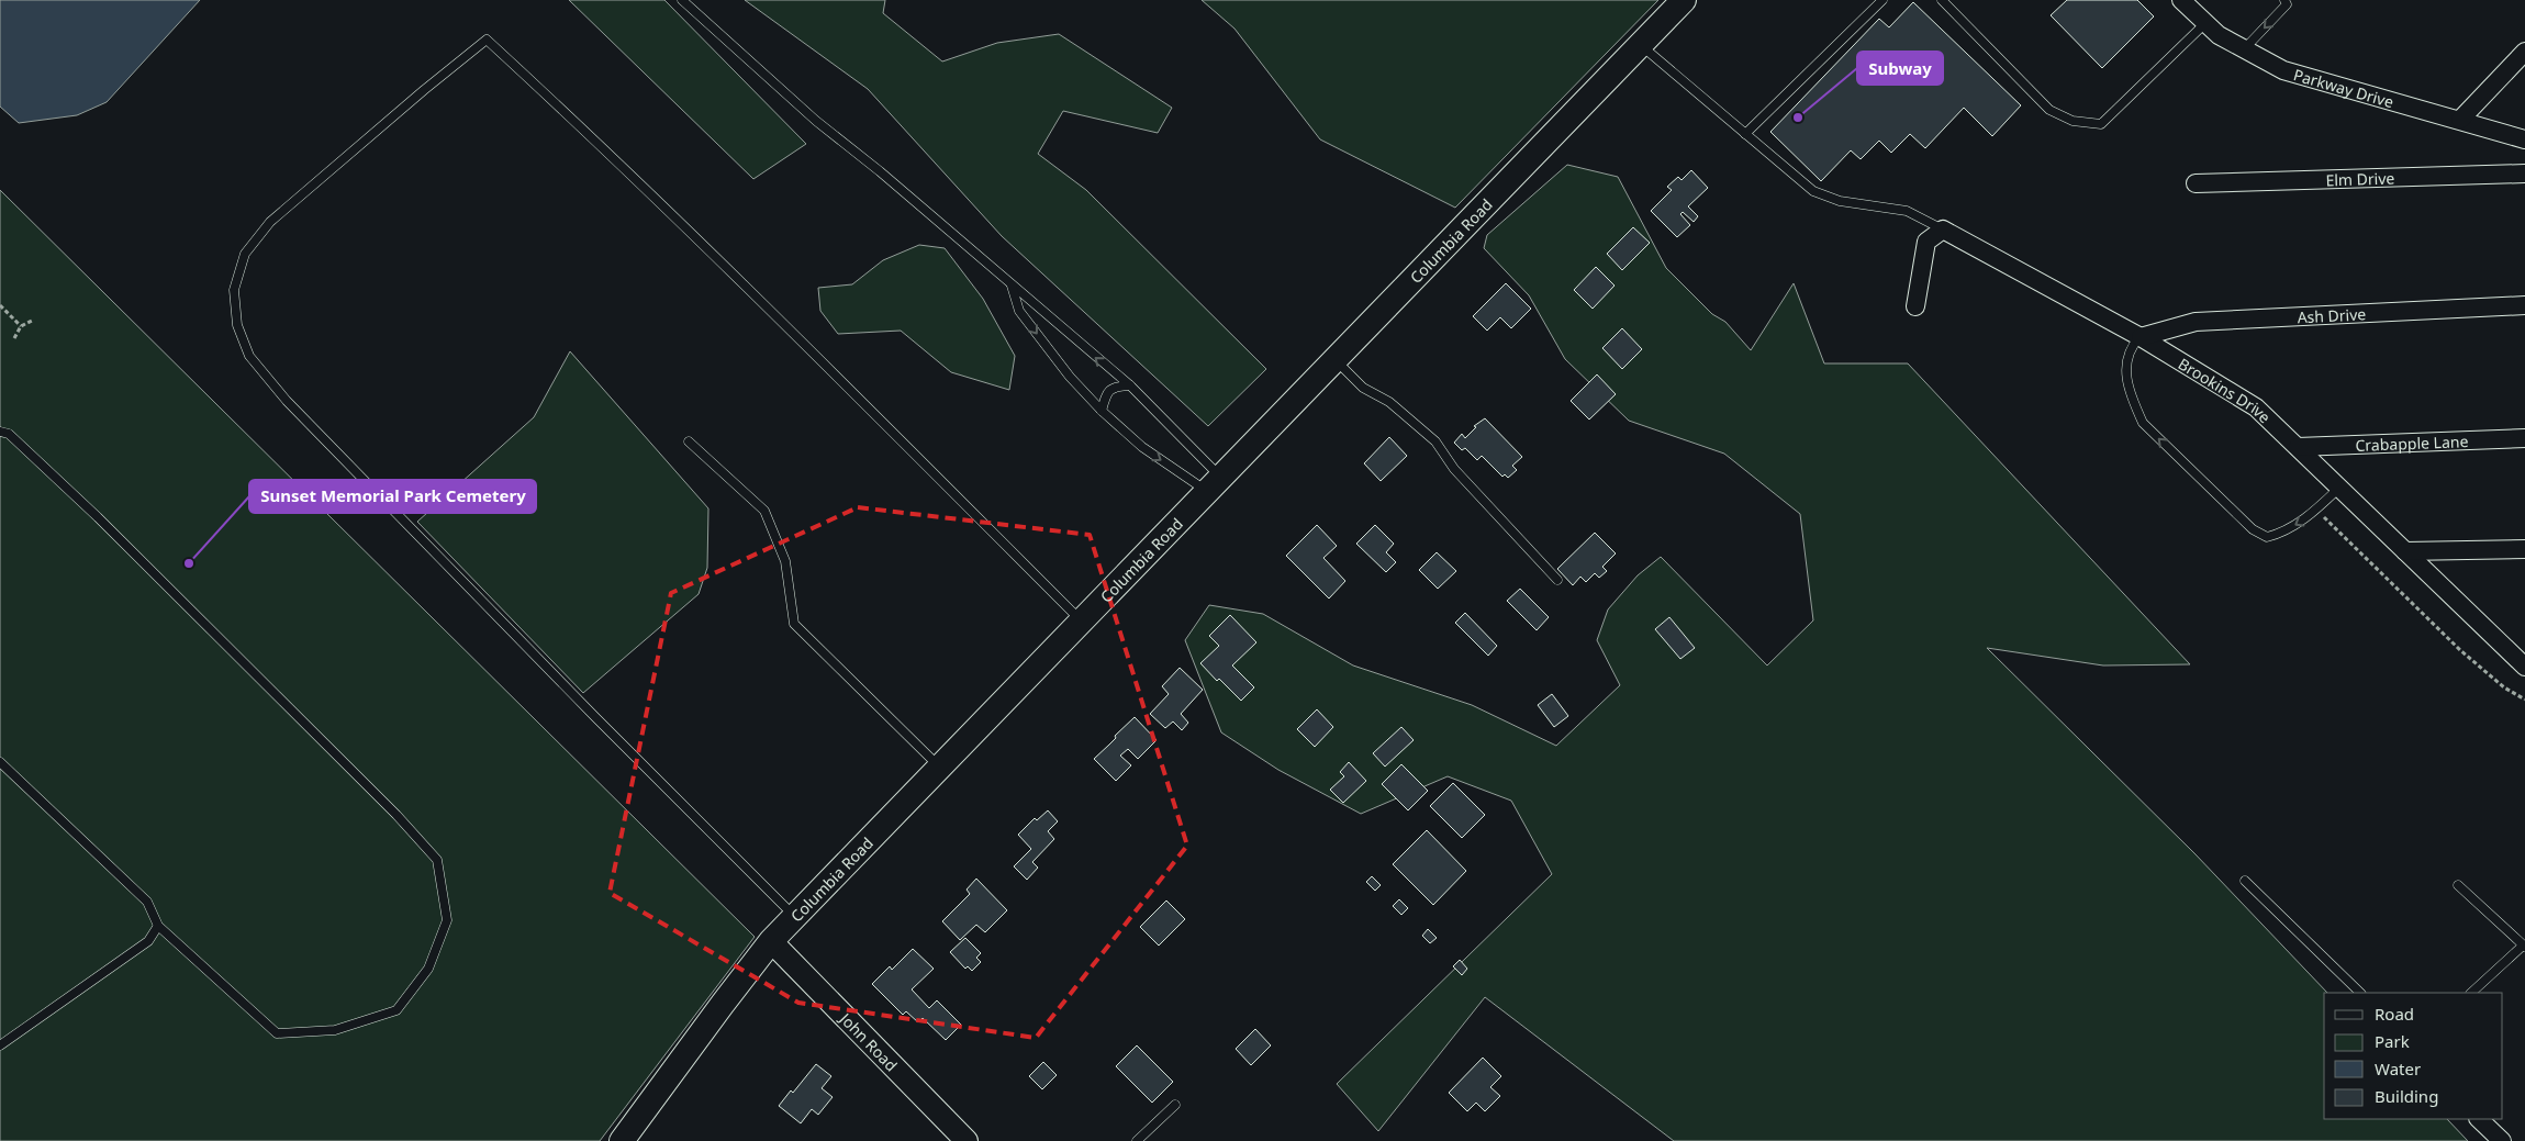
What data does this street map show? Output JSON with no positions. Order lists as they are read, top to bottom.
{
  "streets": {
    "main road": ["Columbia Road"],
    "street": [
      "Parkway Drive",
      "Elm Drive",
      "Ash Drive",
      "Brookins Drive",
      "Crabapple Lane",
      "John Road"
    ]
  },
  "crossings": [
    ["Columbia Road", "John Road"],
    ["Ash Drive", "Brookins Drive"],
    ["Brookins Drive", "Crabapple Lane"]
  ],
  "places": ["Subway", "Sunset Memorial Park Cemetery"],
  "legend": [
    "Road",
    "Park",
    "Water",
    "Building"
  ]
}
